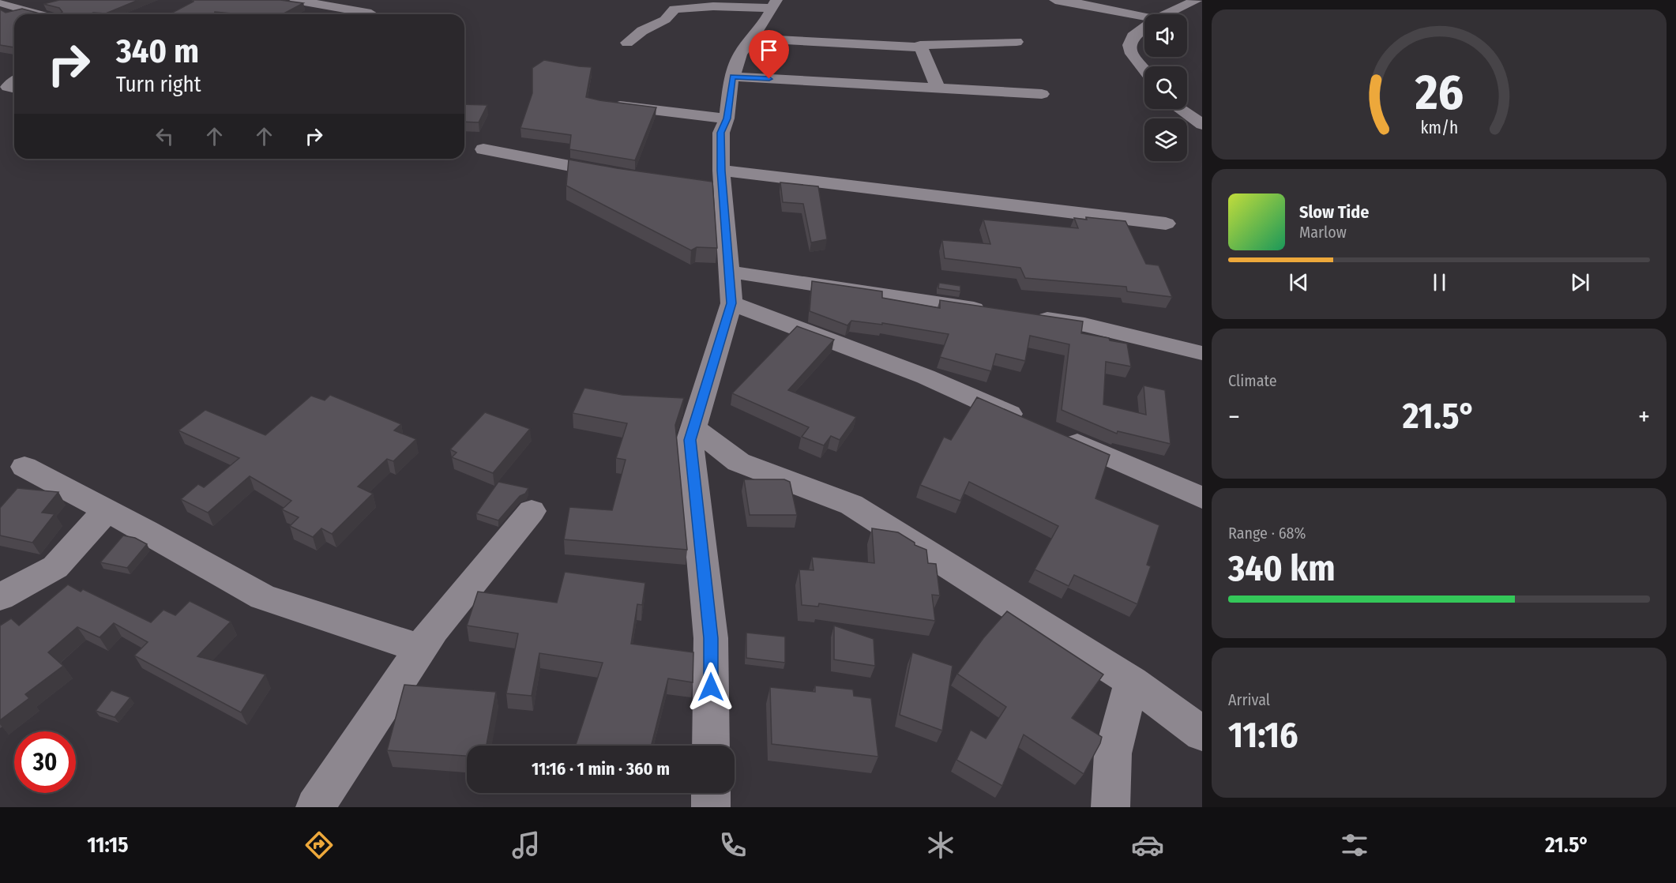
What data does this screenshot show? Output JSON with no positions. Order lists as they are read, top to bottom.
{
  "page": {
    "turn": ["340 m", "Turn right"],
    "song": ["Slow Tide", "Marlow"],
    "tile": [
      "Climate",
      ["Range · 68%", "340 km"],
      ["Arrival", "11:16"]
    ],
    "heat": ["−", "21.5°", "+"],
    "limit": "30",
    "trip": "11:16 · 1 min · 360 m",
    "tabs": ["11:15", "21.5°"],
    "gauge": ["26", "km/h"]
  }
}
